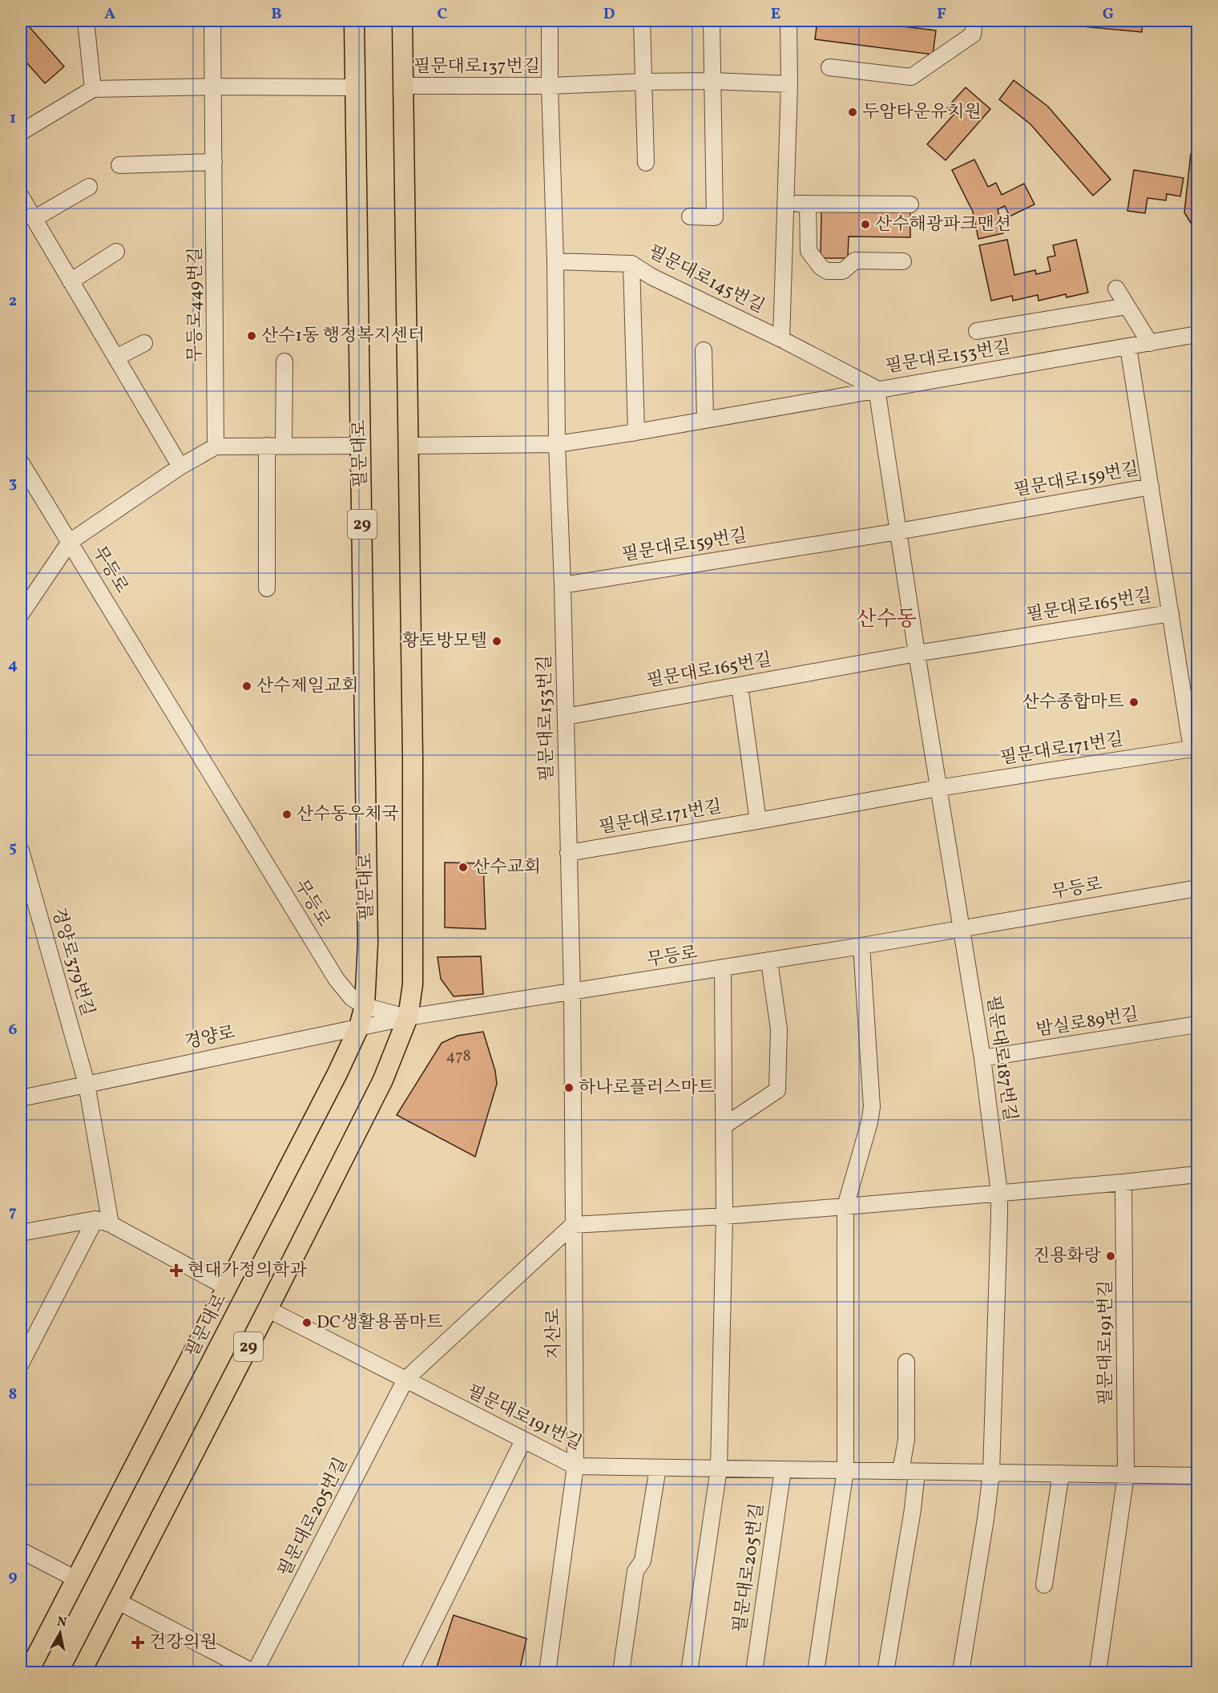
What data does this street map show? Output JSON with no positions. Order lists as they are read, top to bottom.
{
  "streets": {
    "main road": ["필문대로", "29"],
    "street": [
      "필문대로137번길",
      "필문대로145번길",
      "무등로449번길",
      "필문대로153번길",
      "필문대로159번길",
      "무등로",
      "필문대로165번길",
      "필문대로171번길",
      "경양로379번길",
      "밤실로89번길",
      "경양로",
      "필문대로187번길",
      "지산로",
      "필문대로191번길",
      "필문대로205번길"
    ]
  },
  "crossings": [
    ["필문대로137번길", "필문대로145번길"],
    ["필문대로137번길", "29"],
    ["필문대로145번길", "필문대로153번길"],
    ["필문대로153번길", "필문대로159번길"],
    ["필문대로153번길", "29"],
    ["필문대로153번길", "무등로"],
    ["필문대로153번길", "필문대로165번길"],
    ["필문대로153번길", "필문대로171번길"],
    ["필문대로153번길", "지산로"],
    ["필문대로", "무등로"],
    ["필문대로", "경양로"],
    ["필문대로159번길", "필문대로165번길"],
    ["29", "무등로"],
    ["29", "경양로"],
    ["29", "필문대로191번길"],
    ["29", "필문대로205번길"],
    ["무등로", "경양로"],
    ["무등로", "필문대로187번길"],
    ["무등로", "지산로"],
    ["필문대로165번길", "필문대로171번길"],
    ["경양로379번길", "경양로"],
    ["밤실로89번길", "필문대로187번길"],
    ["지산로", "필문대로191번길"],
    ["필문대로191번길", "필문대로205번길"]
  ],
  "districts": ["산수동"],
  "places": {
    "other": [
      "두암타운유치원",
      "산수해광파크맨션",
      "산수1동 행정복지센터",
      "황토방모텔",
      "산수제일교회",
      "산수종합마트",
      "산수동우체국",
      "산수교회",
      "하나로플러스마트",
      "진용화랑",
      "DC생활용품마트"
    ],
    "health": ["현대가정의학과", "건강의원"]
  },
  "house_numbers": ["478"],
  "north": "top",
  "grid": {
    "columns": [
      "A",
      "B",
      "C",
      "D",
      "E",
      "F",
      "G"
    ],
    "rows": [
      "1",
      "2",
      "3",
      "4",
      "5",
      "6",
      "7",
      "8",
      "9"
    ]
  }
}
